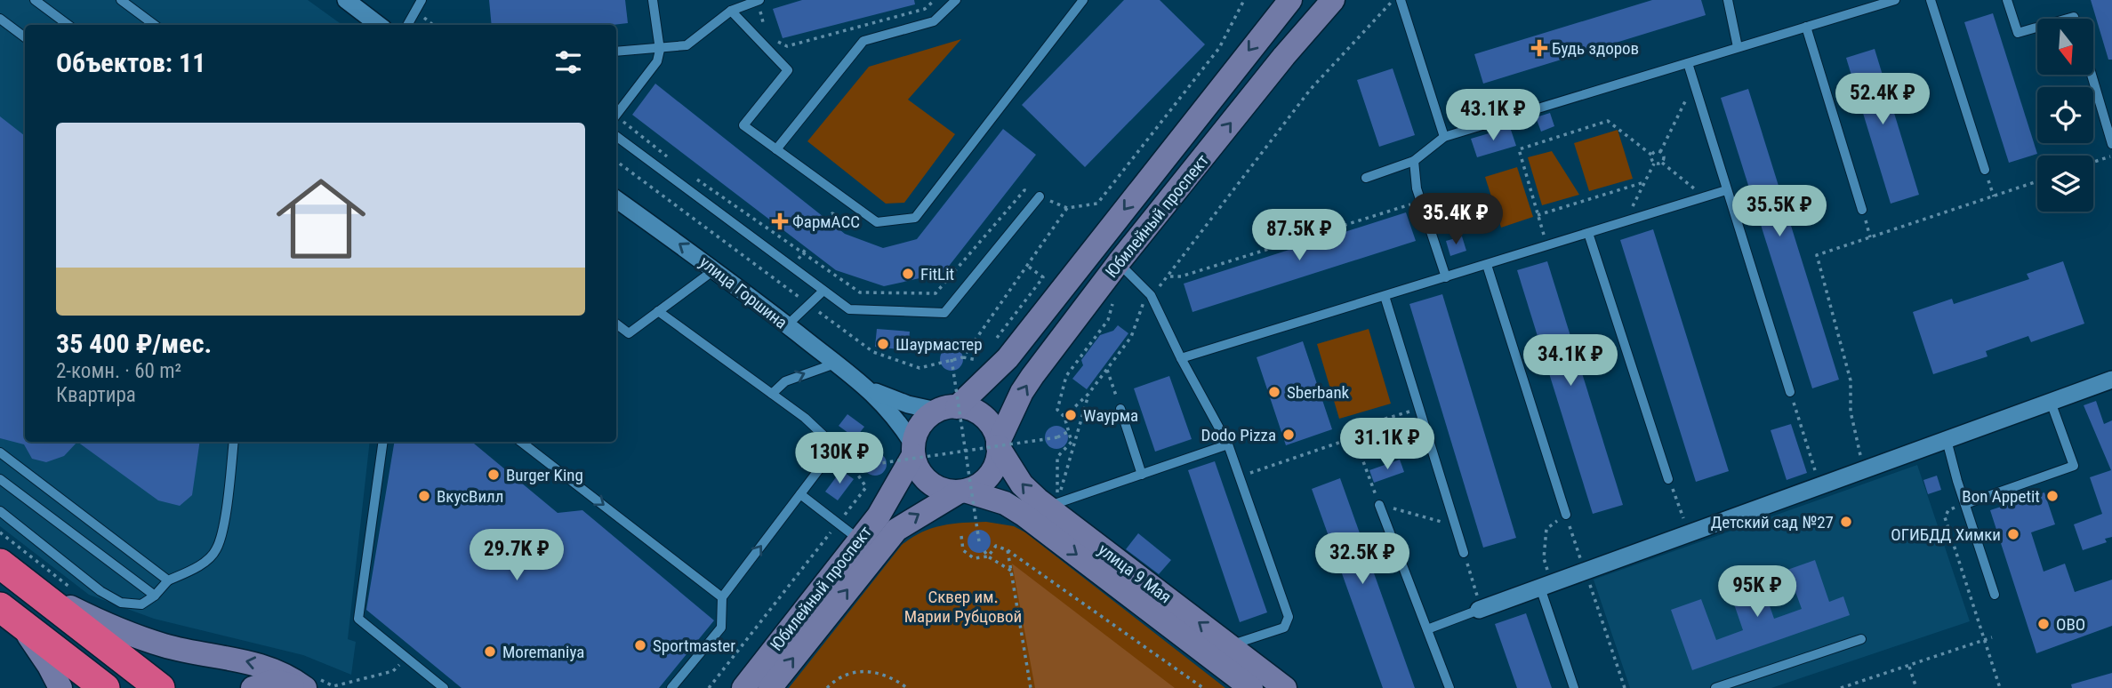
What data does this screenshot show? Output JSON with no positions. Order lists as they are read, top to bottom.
{
  "streets": {
    "main road": ["Юбилейный проспект", "улица 9 Мая"],
    "street": ["улица Горшина"]
  },
  "crossings": [
    ["Юбилейный проспект", "улица Горшина"],
    ["Юбилейный проспект", "улица 9 Мая"],
    ["улица Горшина", "улица 9 Мая"]
  ],
  "parks": ["Сквер им. Марии Рубцовой"],
  "places": {
    "health": ["Будь здоров", "ФармАСС"],
    "other": [
      "FitLit",
      "Шаурмастер",
      "Sberbank",
      "Wаурма",
      "Dodo Pizza",
      "Burger King",
      "ВкусВилл",
      "Bon Appetit",
      "Детский сад №27",
      "ОГИБДД Химки",
      "ОВО",
      "Sportmaster",
      "Moremaniya"
    ]
  },
  "north": "bottom",
  "page": {
    "heading": "Объектов: 11",
    "price": [
      "52.4K ₽",
      "43.1K ₽",
      "35.5K ₽",
      "35.4K ₽",
      "87.5K ₽",
      "34.1K ₽",
      "31.1K ₽",
      "130K ₽",
      "29.7K ₽",
      "32.5K ₽",
      "95K ₽"
    ],
    "list": [
      {
        "name": "35 400 ₽/мес.",
        "note": "2-комн. · 60 m² · Квартира"
      }
    ]
  }
}
